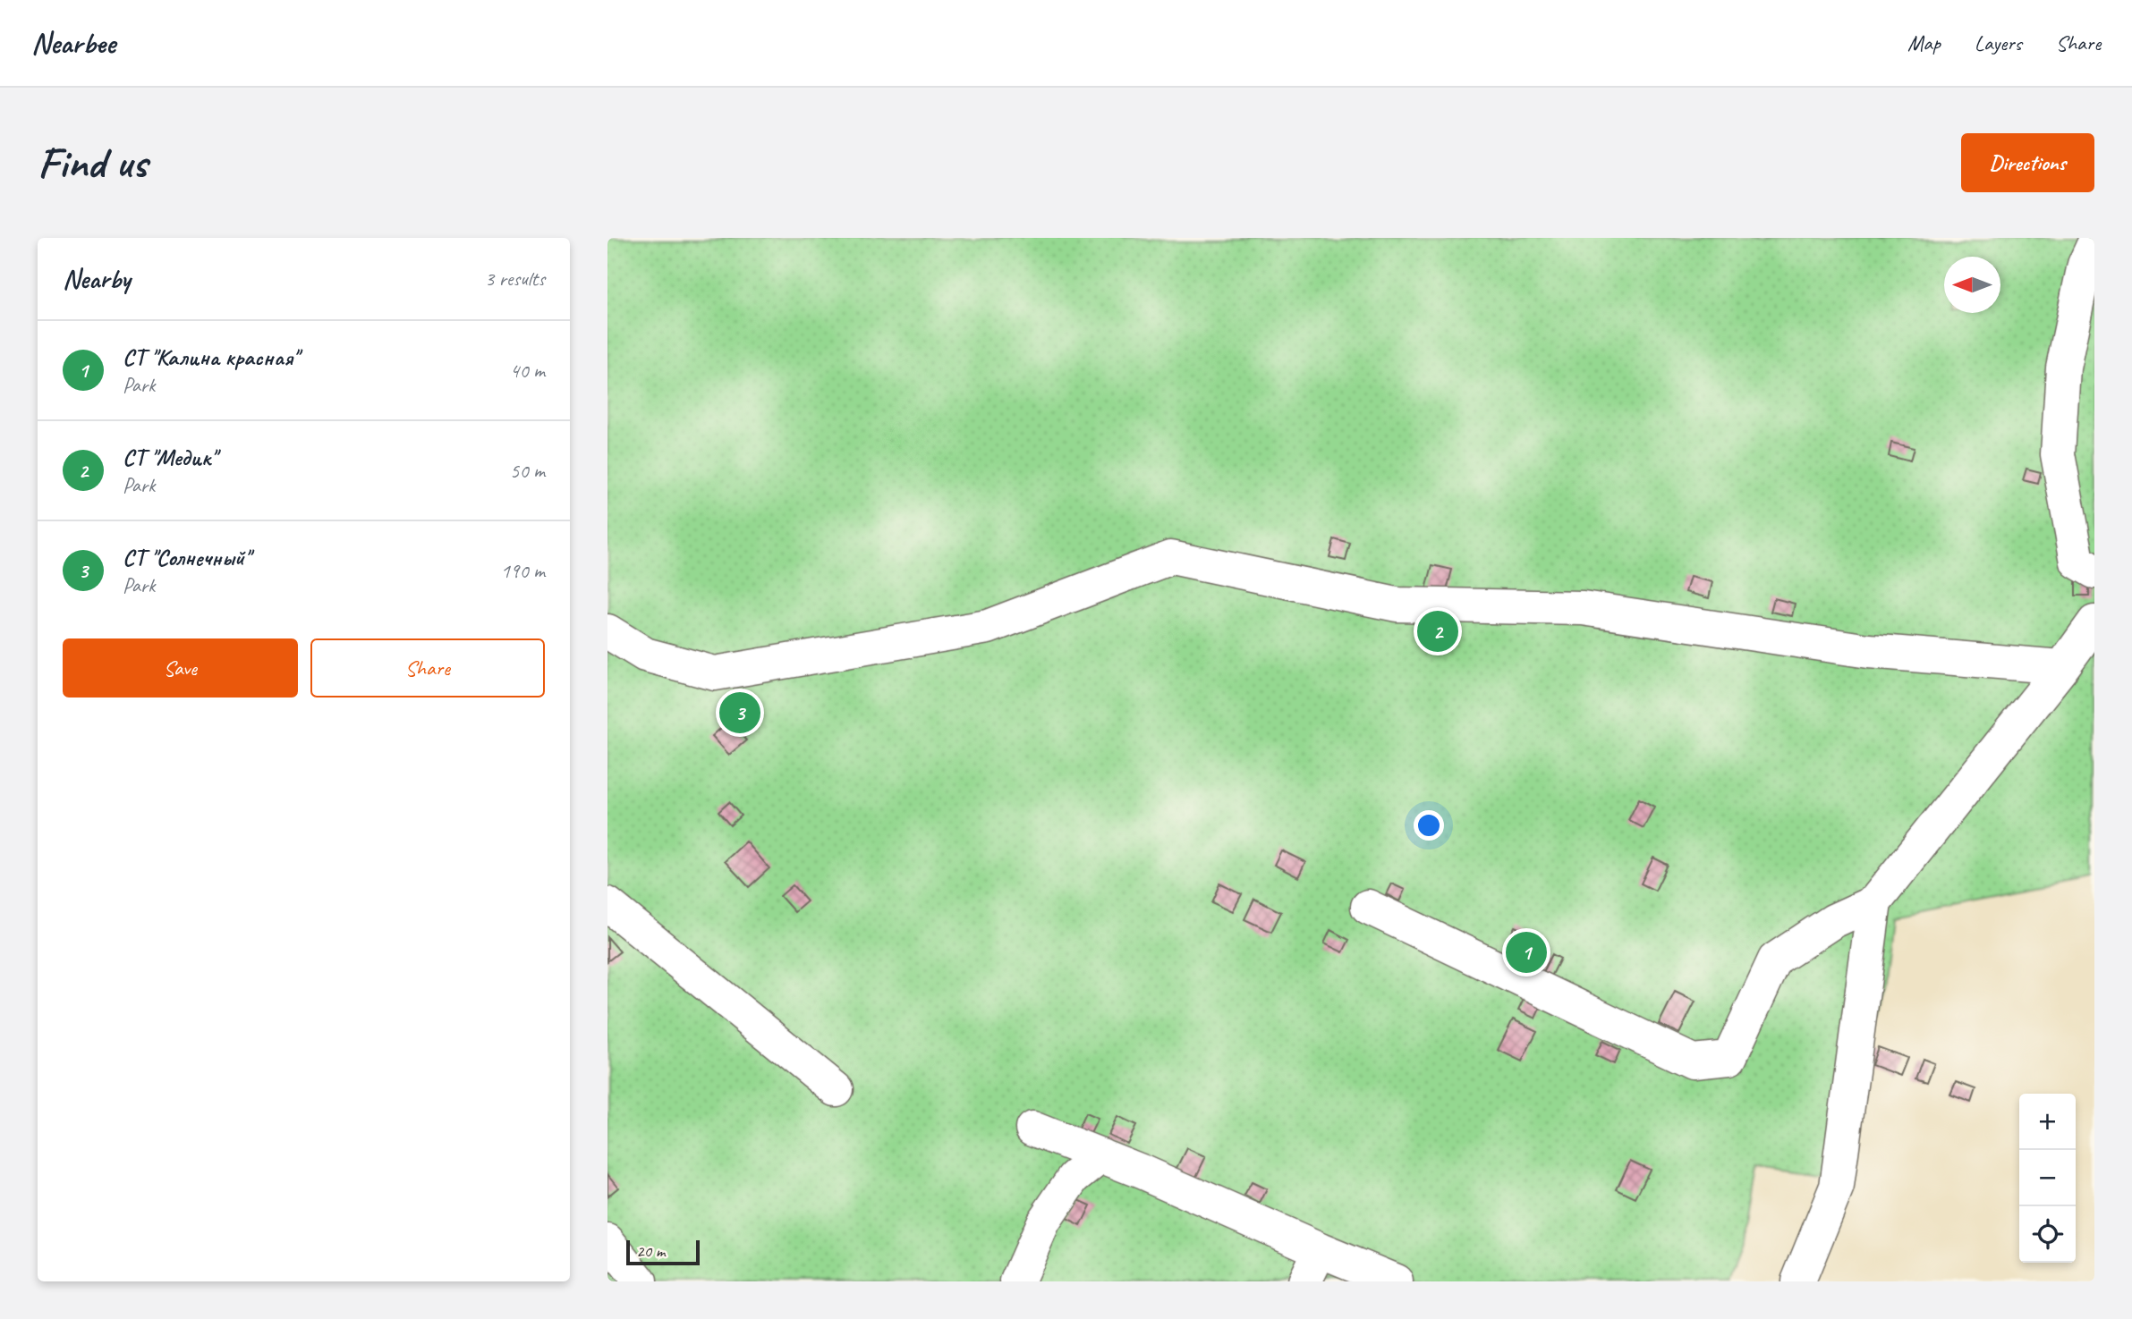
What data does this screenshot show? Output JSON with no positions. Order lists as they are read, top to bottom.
{
  "scale_bar": "20 m",
  "north": "left",
  "page": {
    "header": "Nearbee",
    "nav": ["Map", "Layers", "Share"],
    "buttons": [
      "Directions",
      ["Save", "Share"]
    ],
    "title": "Find us",
    "heading": ["Nearby", "3 results"],
    "list": [
      {
        "mark": "1",
        "name": "СТ \"Калина красная\"",
        "note": "Park",
        "value": "40 m"
      },
      {
        "mark": "2",
        "name": "СТ \"Медик\"",
        "note": "Park",
        "value": "50 m"
      },
      {
        "mark": "3",
        "name": "СТ \"Солнечный\"",
        "note": "Park",
        "value": "190 m"
      }
    ],
    "pins": ["2", "3", "1"],
    "map_buttons": ["+", "−"],
    "scale": "20 m"
  }
}
